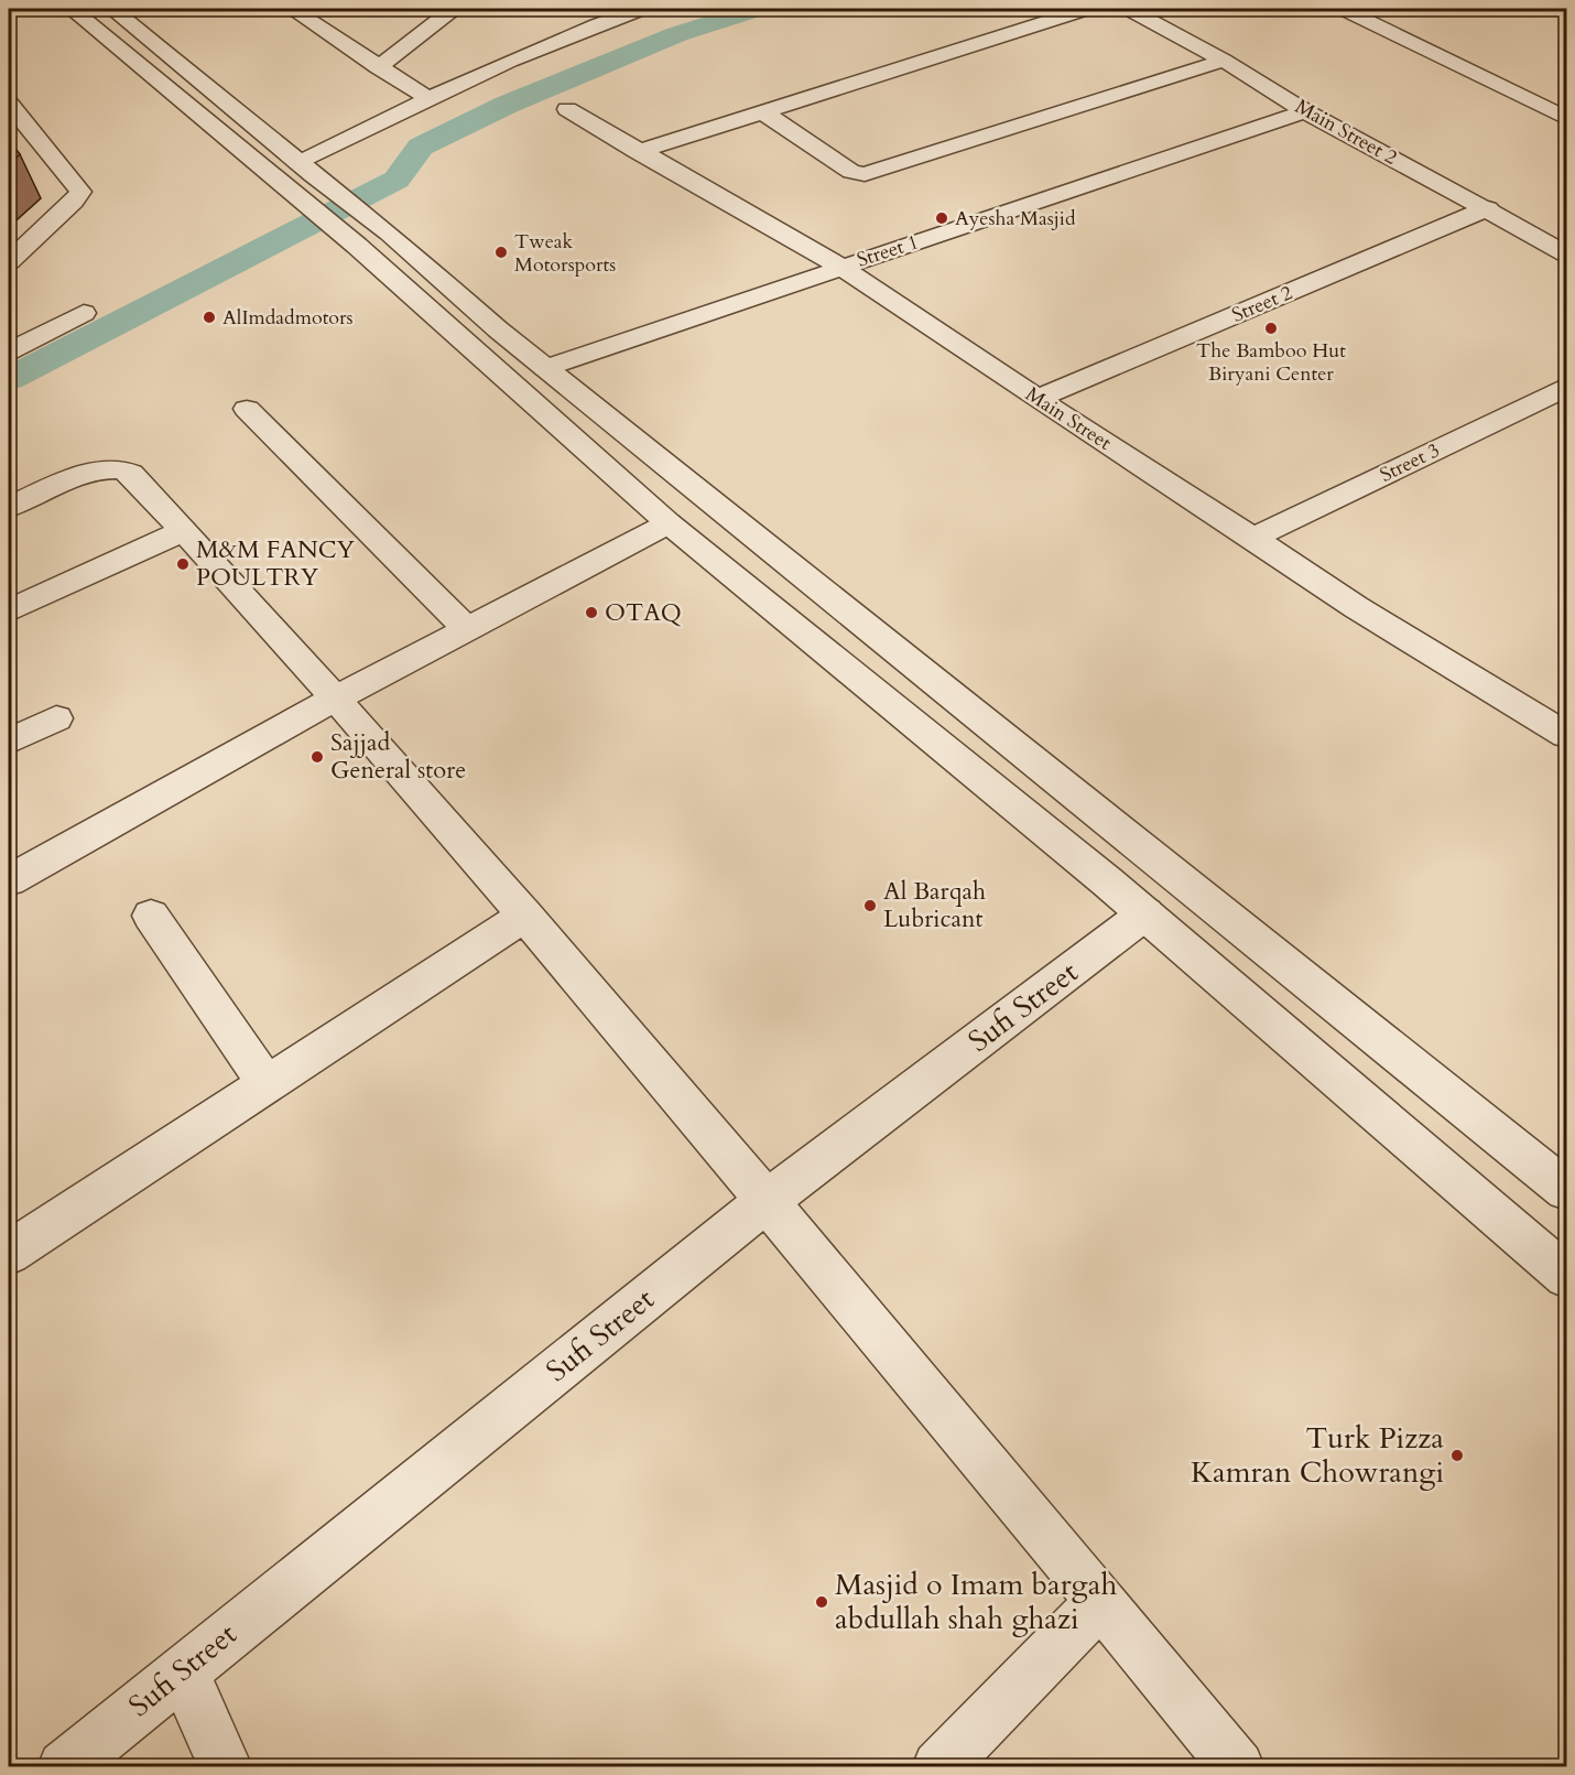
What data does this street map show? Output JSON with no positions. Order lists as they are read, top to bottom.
{
  "streets": {
    "street": [
      "Main Street 2",
      "Street 1",
      "Street 2",
      "Main Street",
      "Street 3",
      "Sufi Street"
    ]
  },
  "crossings": [
    ["Main Street 2", "Street 1"],
    ["Main Street 2", "Street 2"],
    ["Street 1", "Main Street"],
    ["Street 2", "Main Street"],
    ["Main Street", "Street 3"]
  ],
  "places": [
    "Ayesha Masjid",
    "Tweak Motorsports",
    "AlImdadmotors",
    "The Bamboo Hut Biryani Center",
    "M&M FANCY POULTRY",
    "OTAQ",
    "Sajjad General store",
    "Al Barqah Lubricant",
    "Turk Pizza Kamran Chowrangi",
    "Masjid o Imam bargah abdullah shah ghazi"
  ]
}
